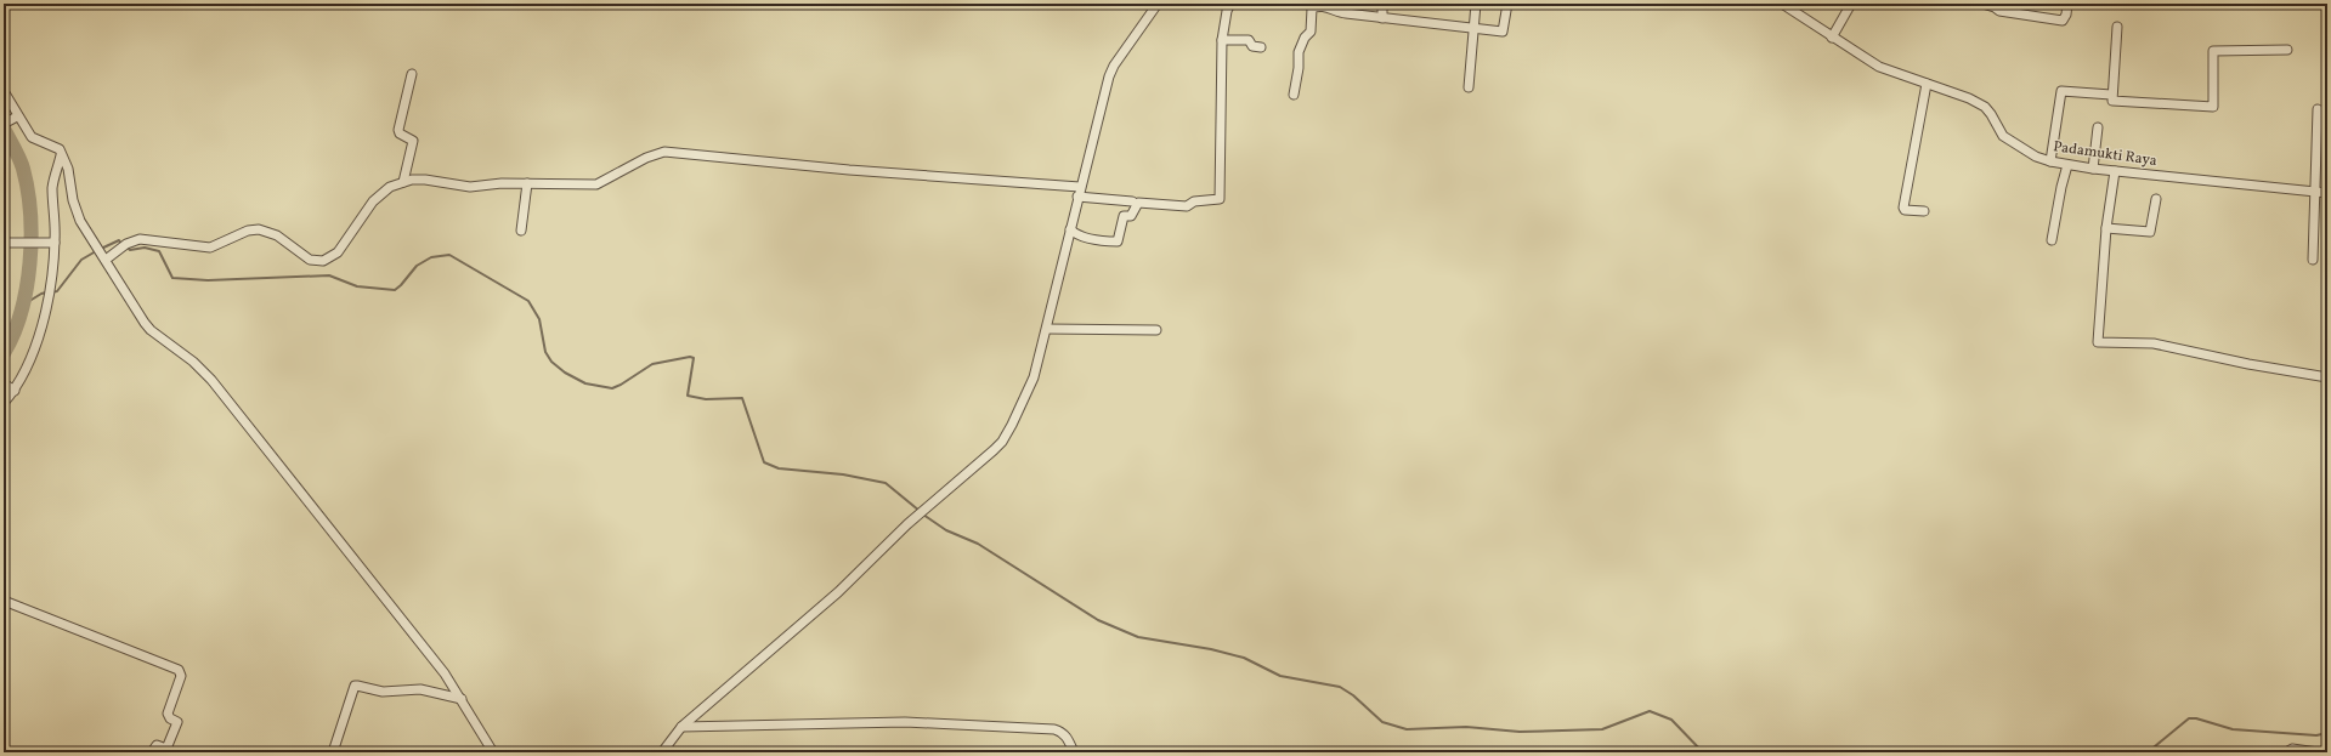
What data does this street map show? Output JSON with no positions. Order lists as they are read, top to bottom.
{
  "streets": {
    "street": ["Padamukti Raya"]
  }
}
